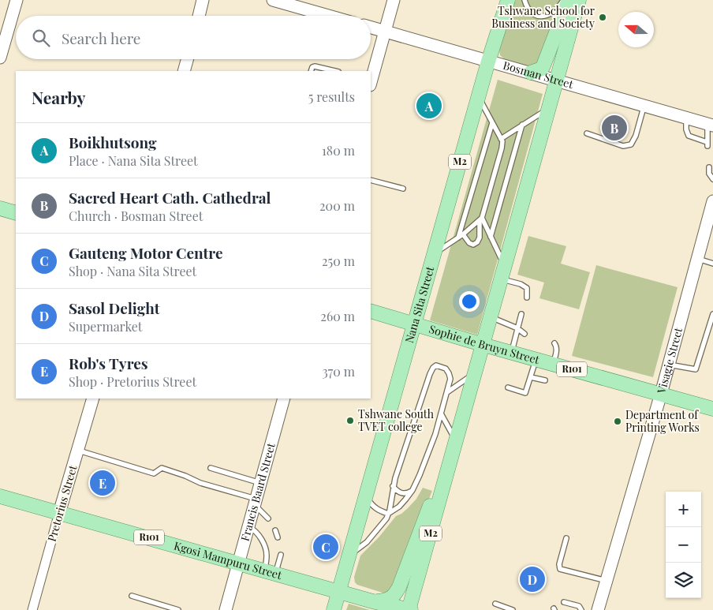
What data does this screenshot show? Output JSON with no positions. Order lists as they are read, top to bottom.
{
  "streets": {
    "main road": [
      "M2",
      "Nana Sita Street",
      "Sophie de Bruyn Street",
      "R101",
      "Kgosi Mampuru Street"
    ],
    "street": [
      "Bosman Street",
      "Visagie Street",
      "Francis Baard Street",
      "Pretorius Street"
    ]
  },
  "crossings": [
    ["Bosman Street", "M2"],
    ["Bosman Street", "Nana Sita Street"],
    ["M2", "Sophie de Bruyn Street"],
    ["M2", "Kgosi Mampuru Street"],
    ["Nana Sita Street", "Sophie de Bruyn Street"],
    ["Nana Sita Street", "Kgosi Mampuru Street"],
    ["Sophie de Bruyn Street", "Visagie Street"],
    ["Francis Baard Street", "Kgosi Mampuru Street"],
    ["Pretorius Street", "Kgosi Mampuru Street"]
  ],
  "places": ["Tshwane School for Business and Society", "Tshwane South TVET college", "Department of Printing Works"],
  "north": "left",
  "page": {
    "search": "Search here",
    "heading": ["Nearby", "5 results"],
    "pins": [
      "A",
      "B",
      "E",
      "C",
      "D"
    ],
    "list": [
      {
        "mark": "A",
        "name": "Boikhutsong",
        "note": "Place · Nana Sita Street",
        "value": "180 m"
      },
      {
        "mark": "B",
        "name": "Sacred Heart Cath. Cathedral",
        "note": "Church · Bosman Street",
        "value": "200 m"
      },
      {
        "mark": "C",
        "name": "Gauteng Motor Centre",
        "note": "Shop · Nana Sita Street",
        "value": "250 m"
      },
      {
        "mark": "D",
        "name": "Sasol Delight",
        "note": "Supermarket",
        "value": "260 m"
      },
      {
        "mark": "E",
        "name": "Rob's Tyres",
        "note": "Shop · Pretorius Street",
        "value": "370 m"
      }
    ],
    "map_buttons": ["+", "−"]
  }
}
